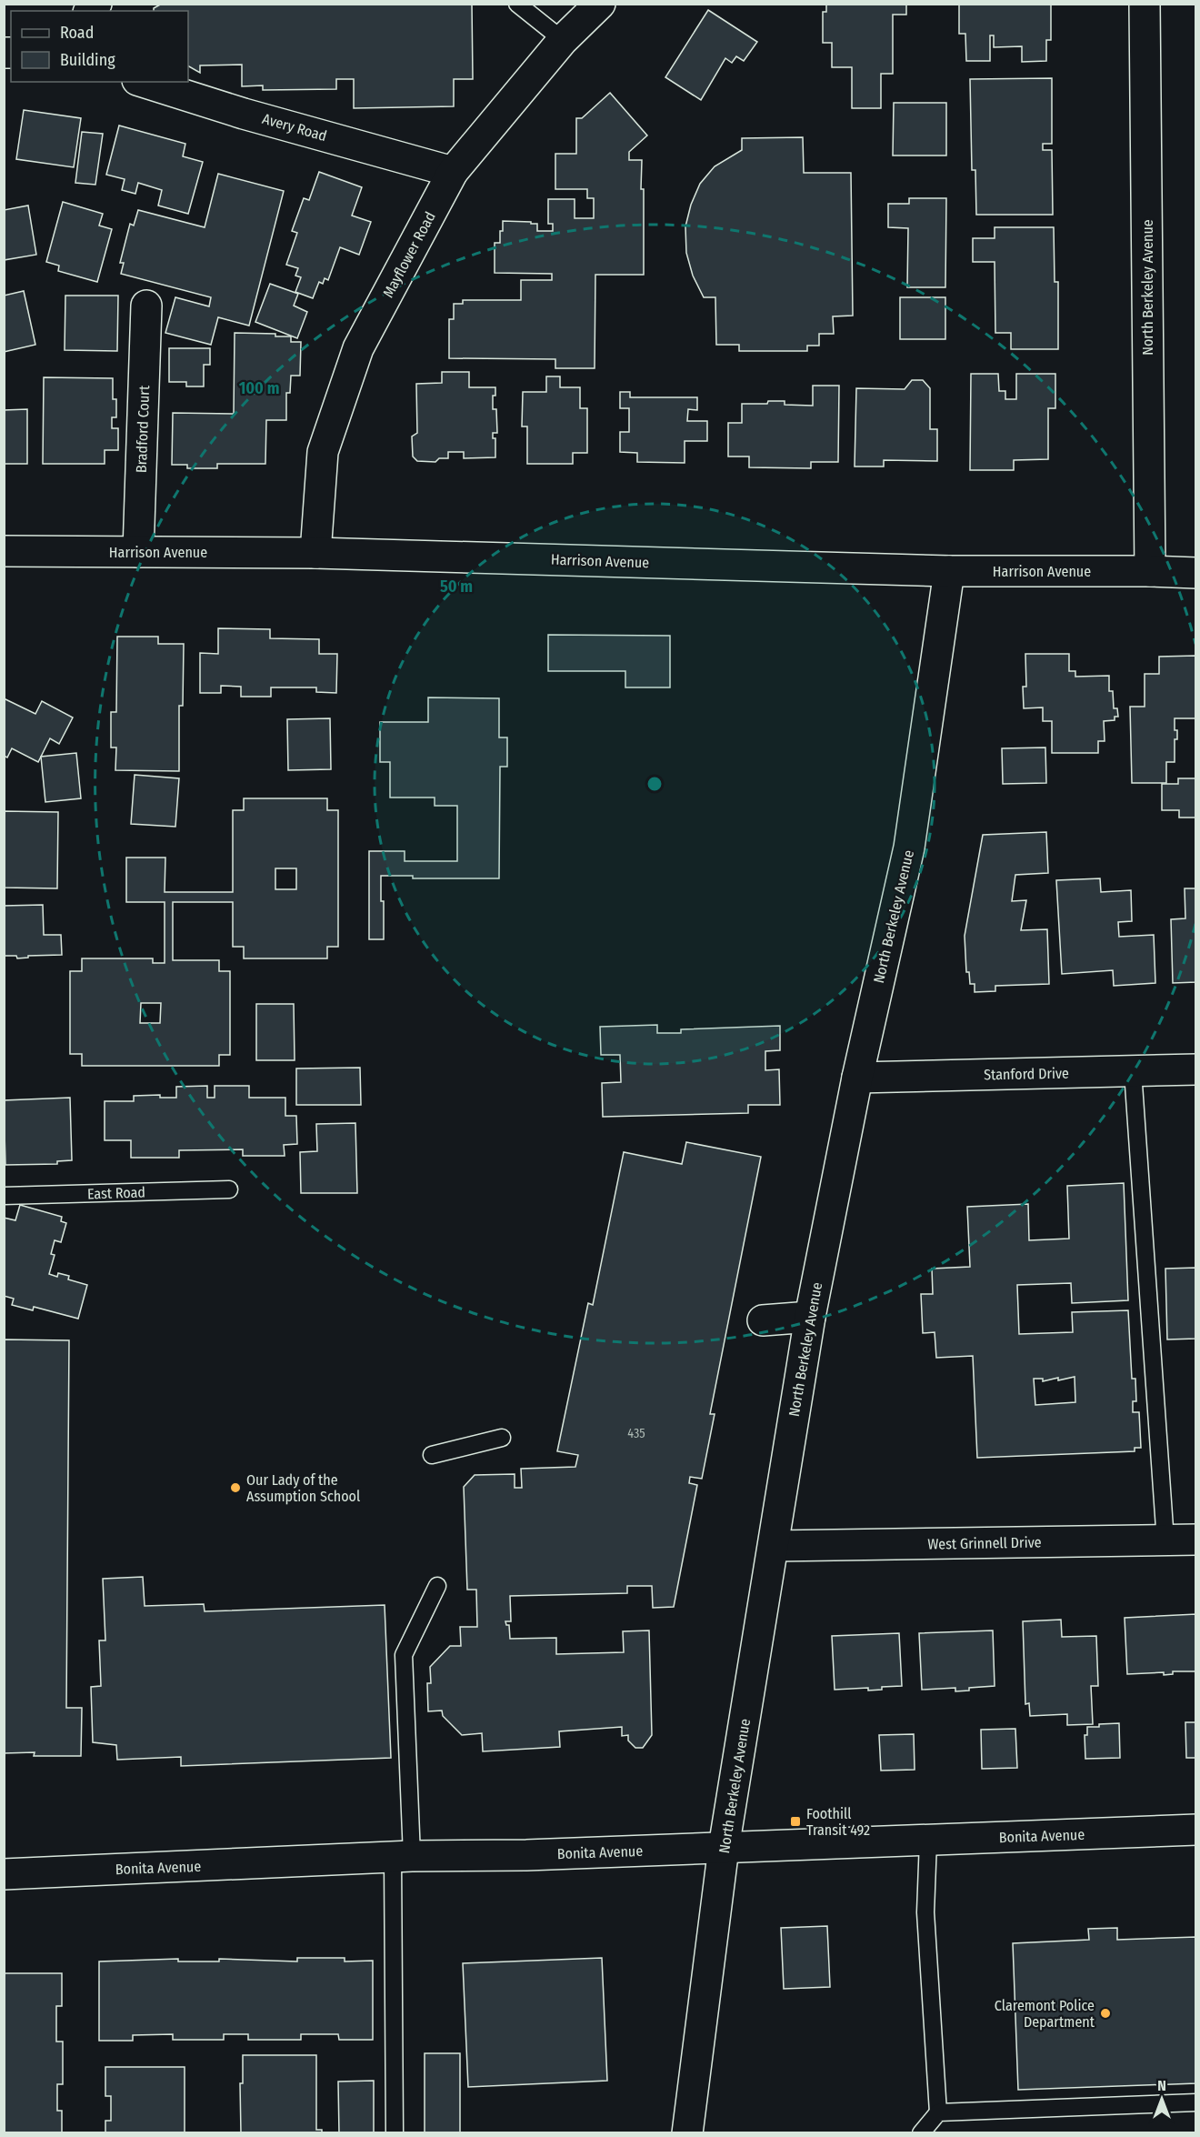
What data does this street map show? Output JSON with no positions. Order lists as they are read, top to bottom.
{
  "streets": {
    "street": [
      "Avery Road",
      "Mayflower Road",
      "North Berkeley Avenue",
      "Bradford Court",
      "Harrison Avenue",
      "Stanford Drive",
      "West Grinnell Drive",
      "Bonita Avenue"
    ],
    "lane": ["East Road"]
  },
  "crossings": [
    ["Avery Road", "Mayflower Road"],
    ["Mayflower Road", "Harrison Avenue"],
    ["North Berkeley Avenue", "Harrison Avenue"],
    ["North Berkeley Avenue", "Stanford Drive"],
    ["North Berkeley Avenue", "West Grinnell Drive"],
    ["North Berkeley Avenue", "Bonita Avenue"],
    ["Bradford Court", "Harrison Avenue"]
  ],
  "places": {
    "other": ["Our Lady of the Assumption School", "Claremont Police Department"],
    "transit": ["Foothill Transit 492"]
  },
  "house_numbers": ["435"],
  "legend": ["Road", "Building"],
  "north": "top",
  "rings": ["100 m", "50 m"]
}
